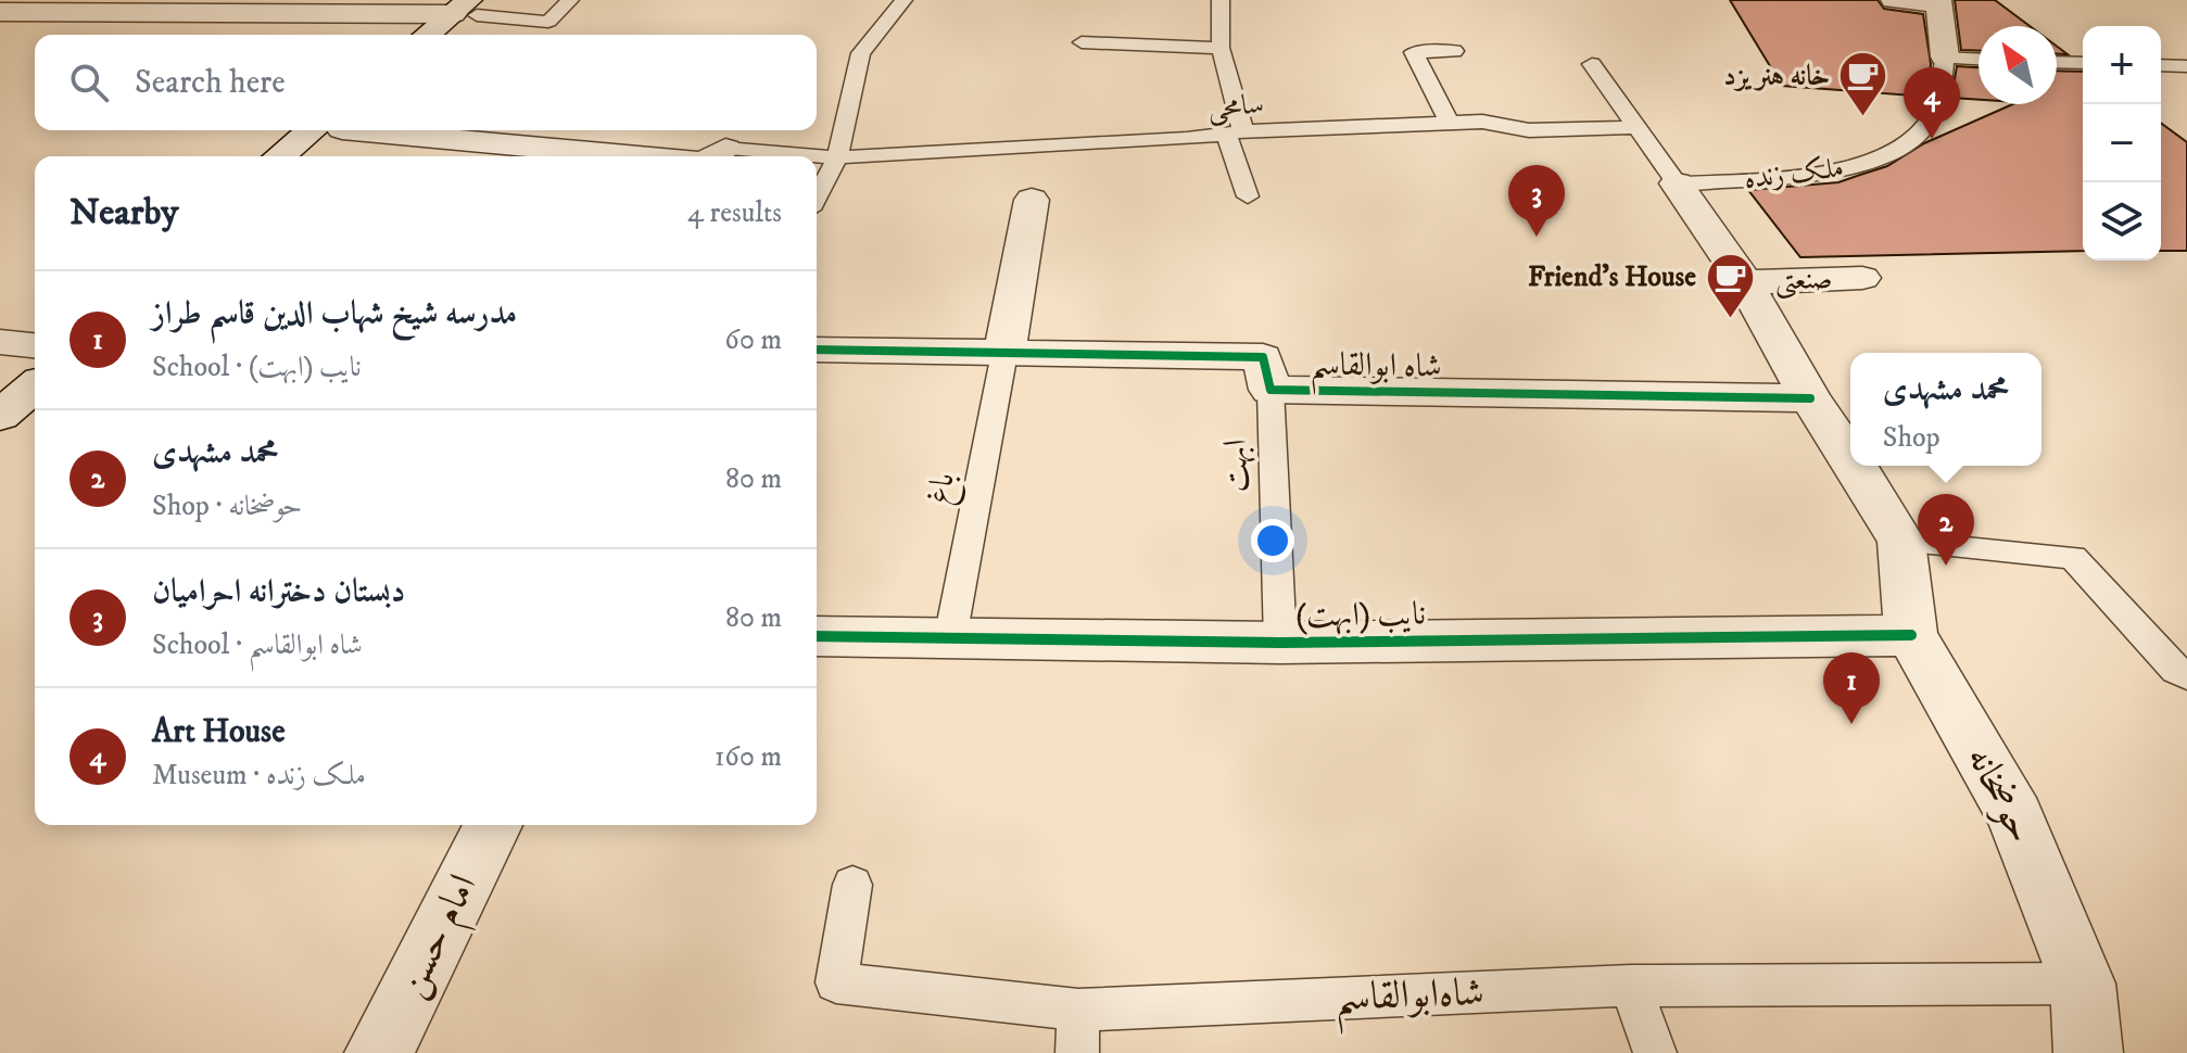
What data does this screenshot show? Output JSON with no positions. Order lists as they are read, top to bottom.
{
  "streets": {
    "street": [
      "ملک زنده",
      "صنعتی",
      "شاه ابوالقاسم",
      "نایب (ابهت)",
      "حوضخانه",
      "امام حسن"
    ],
    "lane": [
      "سامحی",
      "ابهت",
      "باغ",
      "شاه‌ابوالقاسم"
    ]
  },
  "crossings": [
    ["شاه ابوالقاسم", "ابهت"],
    ["شاه ابوالقاسم", "باغ"],
    ["ابهت", "نایب (ابهت)"],
    ["باغ", "نایب (ابهت)"],
    ["نایب (ابهت)", "حوضخانه"],
    ["حوضخانه", "شاه‌ابوالقاسم"]
  ],
  "places": {
    "cafe": ["خانه هنر یزد", "Friend's House"]
  },
  "north": "top left",
  "page": {
    "map_buttons": ["+", "−"],
    "search": "Search here",
    "pins": [
      "4",
      "3",
      "2",
      "1"
    ],
    "heading": ["Nearby", "4 results"],
    "list": [
      {
        "mark": "1",
        "name": "مدرسه شیخ شهاب الدین قاسم طراز",
        "note": "School · نایب (ابهت)",
        "value": "60 m"
      },
      {
        "mark": "2",
        "name": "محمد مشهدی",
        "note": "Shop · حوضخانه",
        "value": "80 m"
      },
      {
        "mark": "3",
        "name": "دبستان دخترانه احرامیان",
        "note": "School · شاه ابوالقاسم",
        "value": "80 m"
      },
      {
        "mark": "4",
        "name": "Art House",
        "note": "Museum · ملک زنده",
        "value": "160 m"
      }
    ],
    "popup": ["محمد مشهدی", "Shop"]
  }
}
